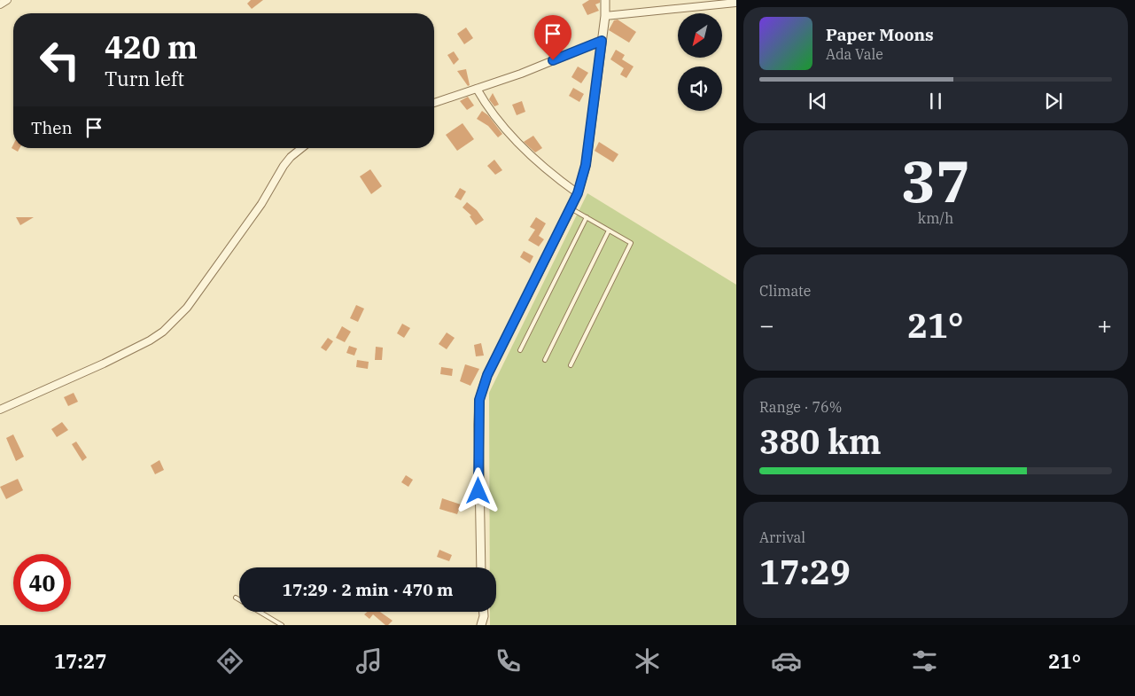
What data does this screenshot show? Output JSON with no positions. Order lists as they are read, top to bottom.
{
  "north": "bottom left",
  "page": {
    "turn": ["420 m", "Turn left"],
    "song": ["Paper Moons", "Ada Vale"],
    "then": "Then",
    "tile": [
      ["37", "km/h"],
      "Climate",
      ["Range · 76%", "380 km"],
      ["Arrival", "17:29"]
    ],
    "heat": ["−", "21°", "+"],
    "limit": "40",
    "trip": "17:29 · 2 min · 470 m",
    "tabs": ["17:27", "21°"]
  }
}
